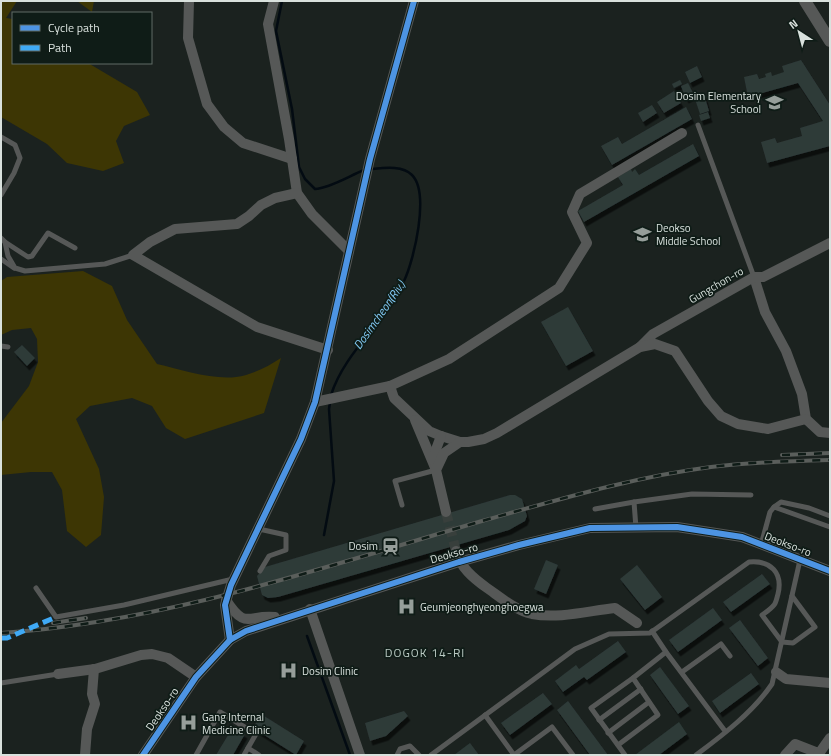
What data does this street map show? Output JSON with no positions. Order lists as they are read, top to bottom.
{
  "streets": {
    "street": ["Gungchon-ro", "Deokso-ro"]
  },
  "districts": ["DOGOK 14-RI"],
  "water": ["Dosimcheon(Riv.)"],
  "places": {
    "school or university": ["Dosim Elementary School", "Deokso Middle School"],
    "station": ["Dosim"],
    "hospital": ["Geumjeonghyeonghoegwa", "Dosim Clinic", "Gang Internal Medicine Clinic"]
  },
  "legend": ["Cycle path", "Path"],
  "north": "top left"
}
